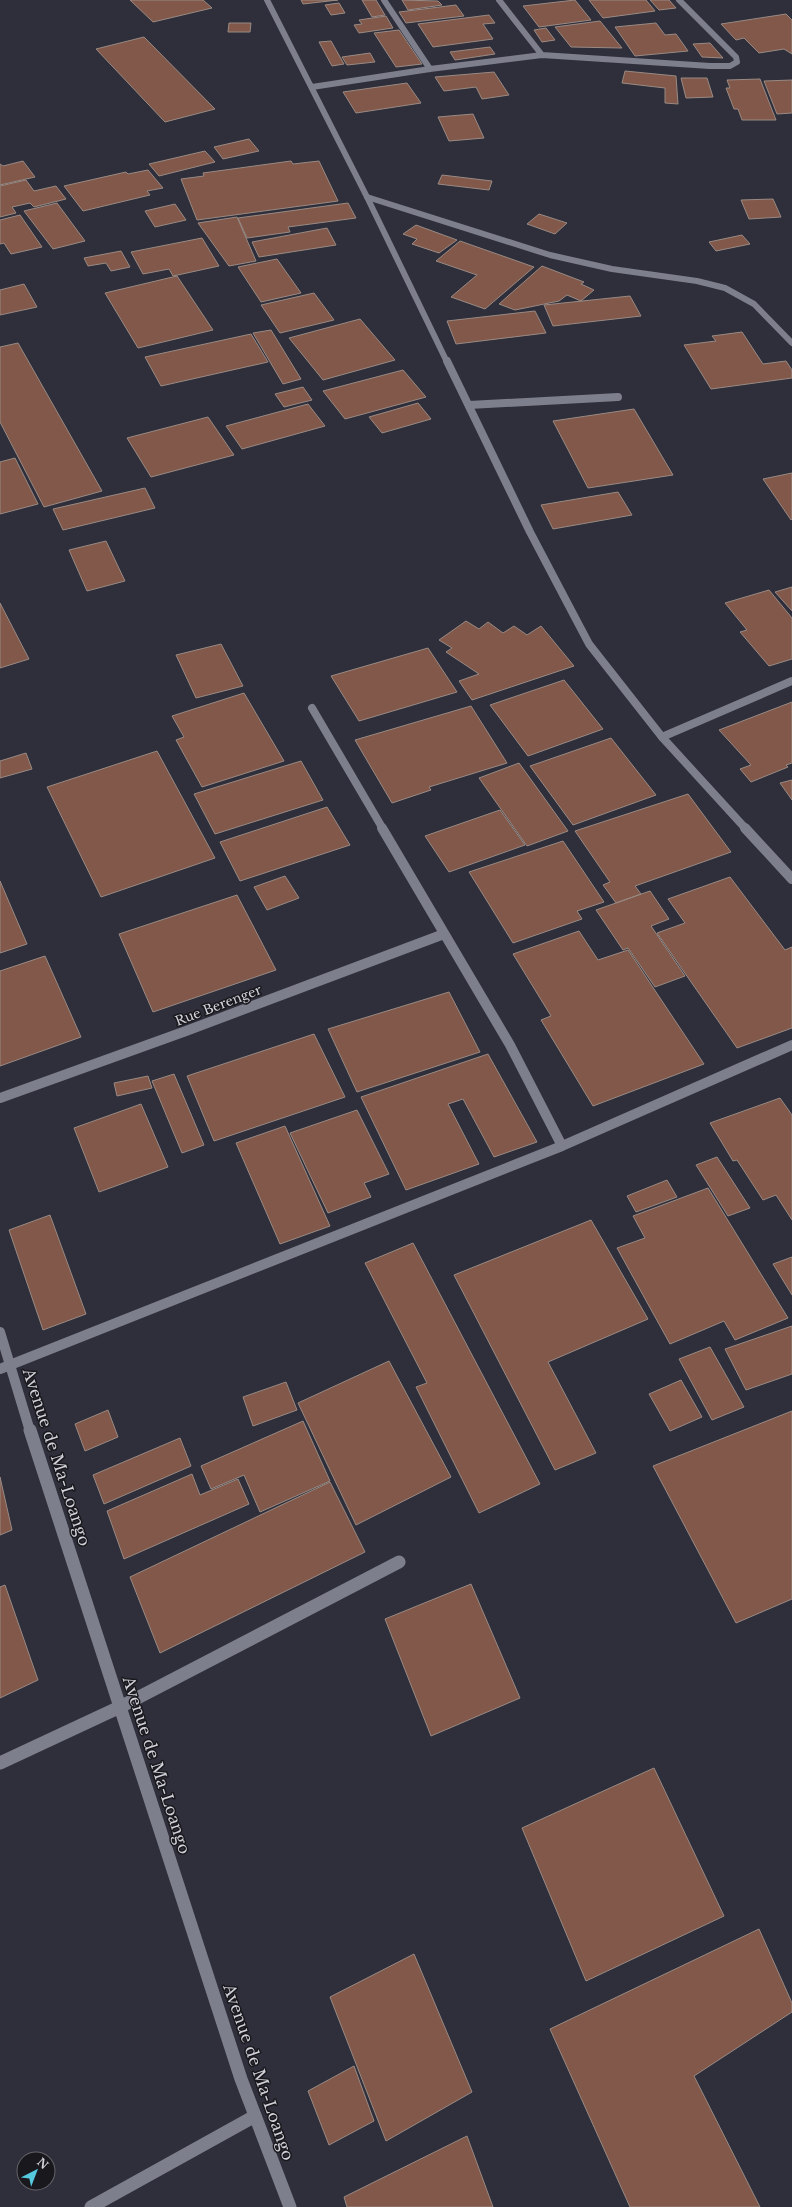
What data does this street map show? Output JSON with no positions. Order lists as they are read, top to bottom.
{
  "streets": {
    "street": ["Rue Berenger", "Avenue de Ma-Loango"]
  },
  "north": "top right"
}
